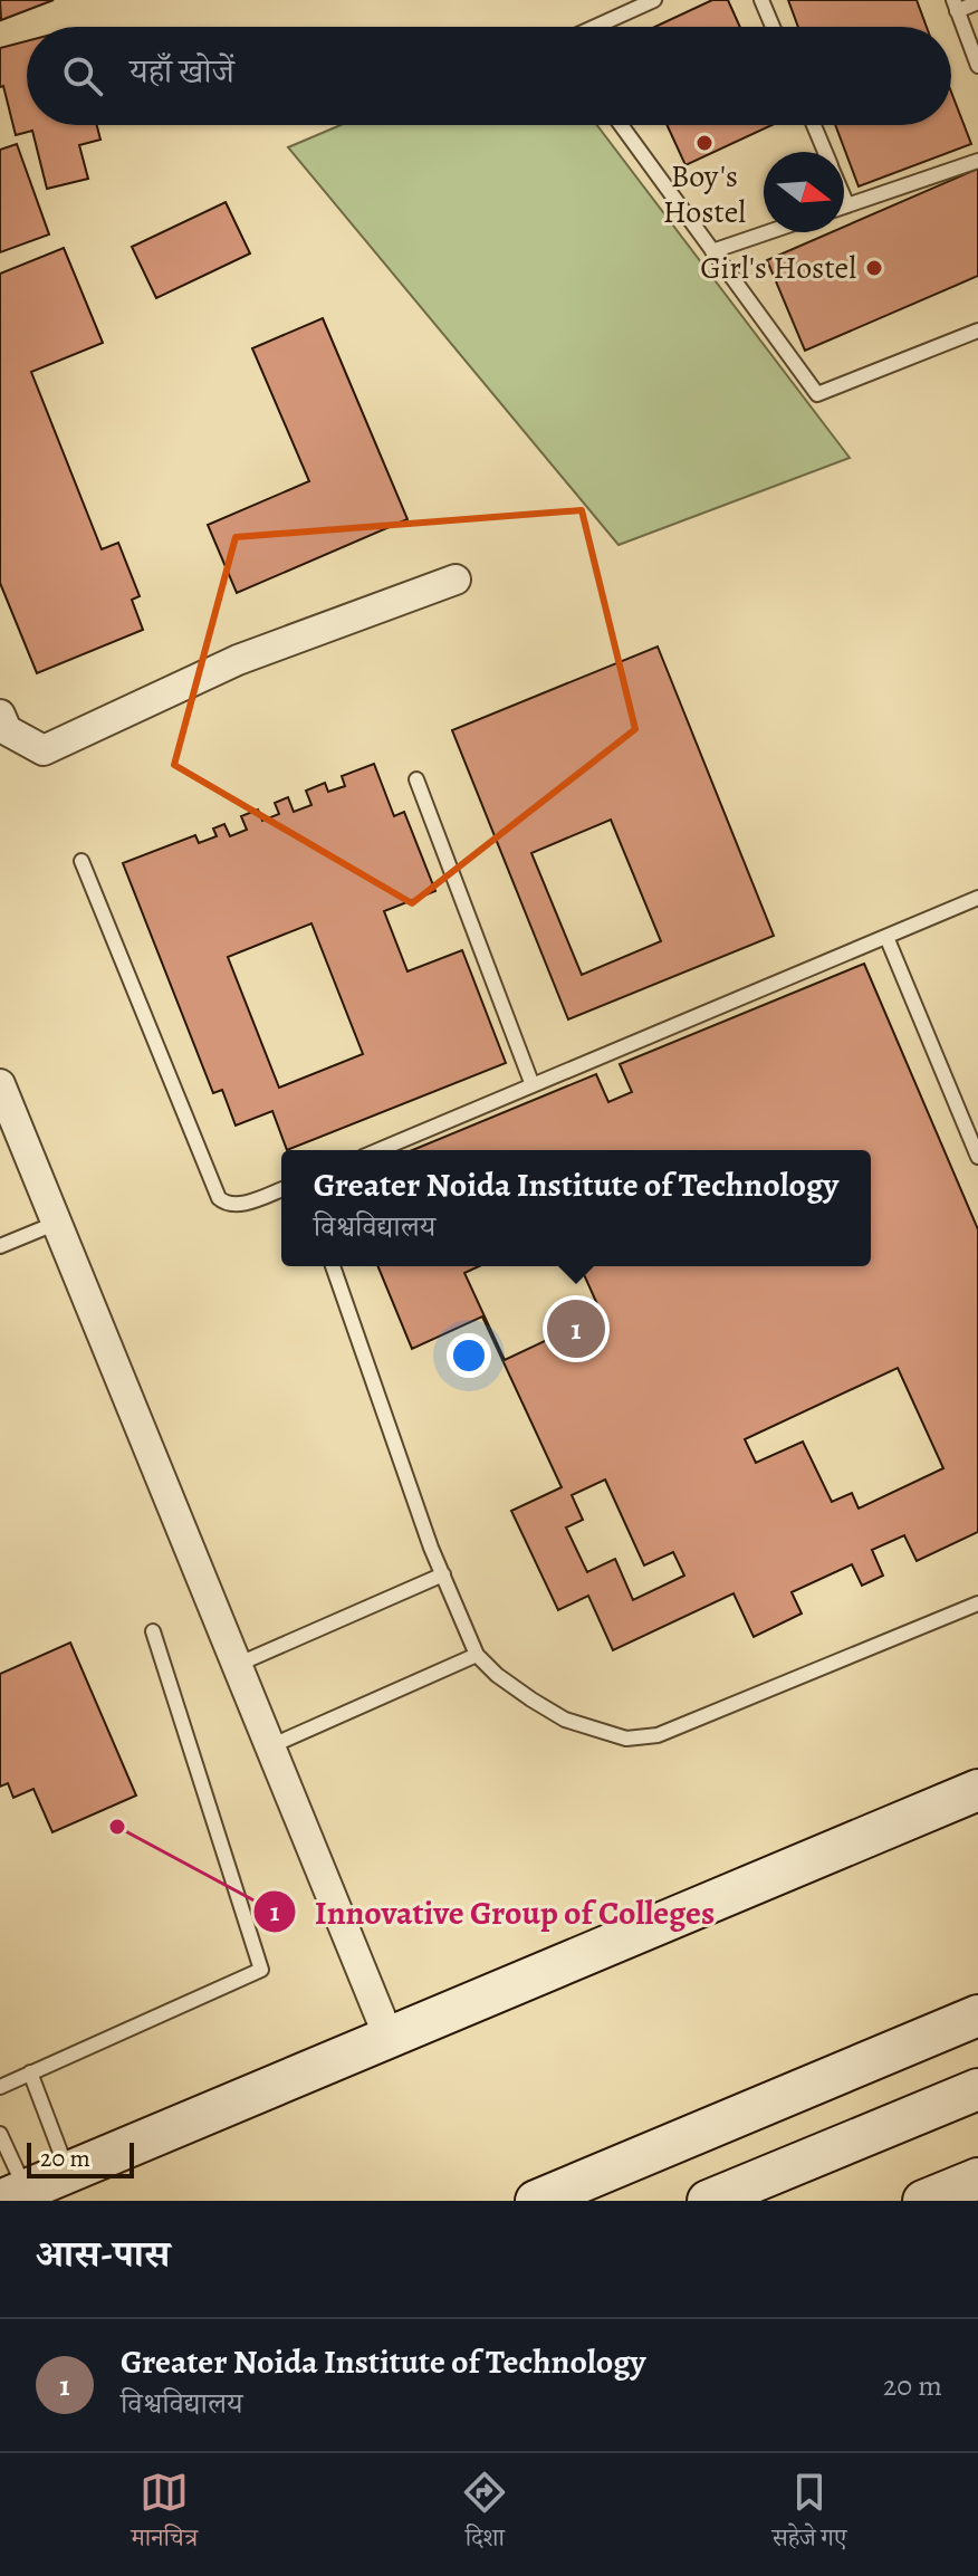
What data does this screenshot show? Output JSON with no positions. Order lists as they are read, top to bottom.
{
  "places": ["Boy's Hostel", "Girl's Hostel", "Innovative Group of Colleges"],
  "scale_bar": "20 m",
  "north": "right",
  "page": {
    "search": "यहाँ खोजें",
    "popup": ["Greater Noida Institute of Technology", "विश्वविद्यालय"],
    "pins": "1",
    "scale": "20 m",
    "heading": "आस-पास",
    "list": [
      {
        "mark": "1",
        "name": "Greater Noida Institute of Technology",
        "note": "विश्वविद्यालय",
        "value": "20 m"
      }
    ],
    "nav": ["मानचित्र", "दिशा", "सहेजे गए"]
  }
}
